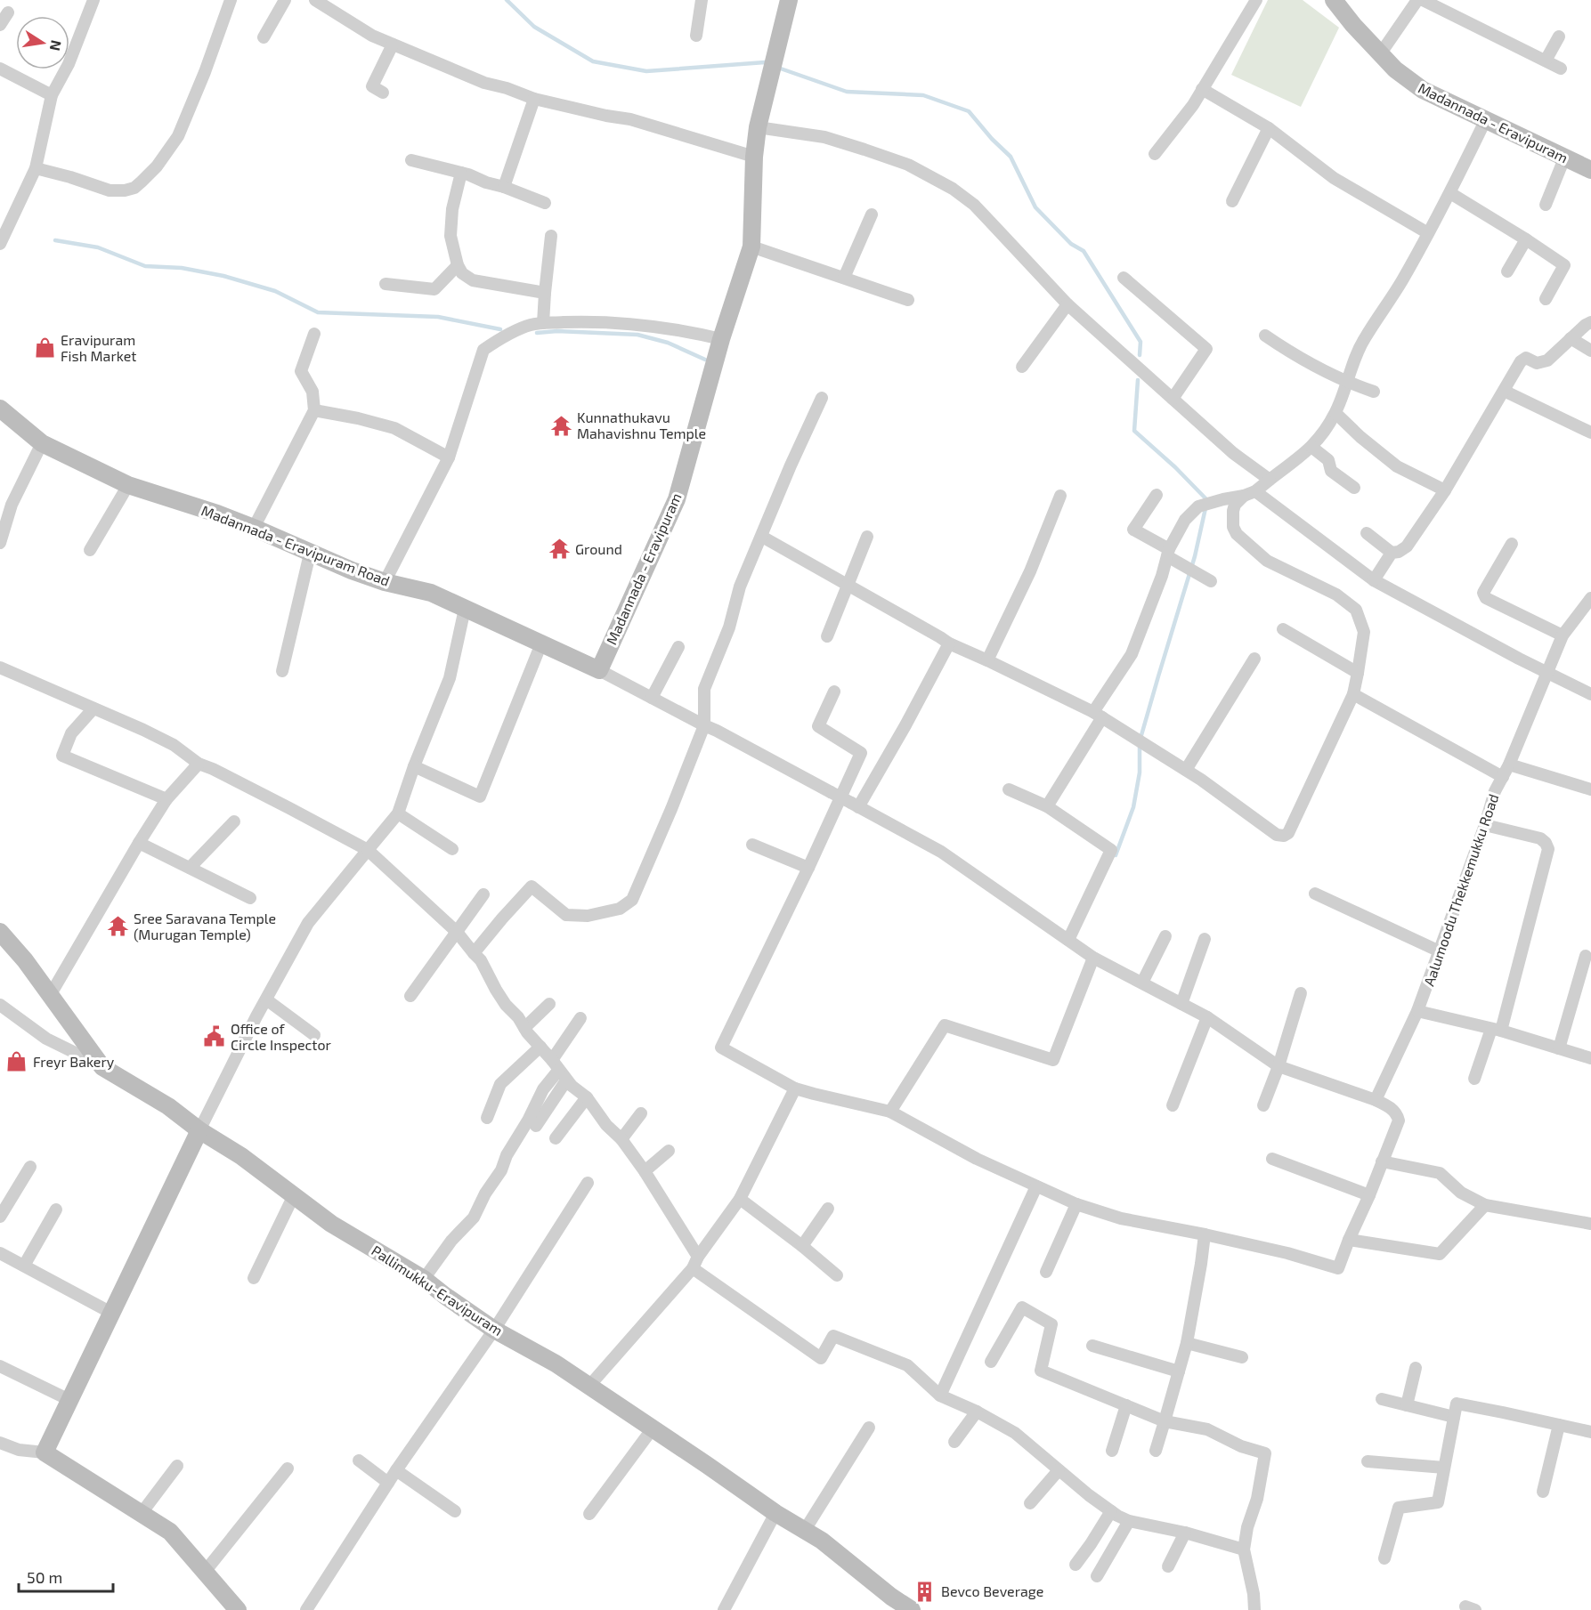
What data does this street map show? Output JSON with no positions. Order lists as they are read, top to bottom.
{
  "streets": {
    "main road": ["Madannada - Eravipuram", "Madannada - Eravipuram Road", "Pallimukku-Eravipuram"],
    "street": ["Aalumoodu Thekkemukku Road"]
  },
  "crossings": [
    ["Madannada - Eravipuram", "Madannada - Eravipuram Road"]
  ],
  "places": {
    "shop": ["Eravipuram Fish Market", "Freyr Bakery"],
    "temple": ["Kunnathukavu Mahavishnu Temple", "Ground", "Sree Saravana Temple (Murugan Temple)"],
    "public building": ["Office of Circle Inspector"],
    "building": ["Bevco Beverage"]
  },
  "scale_bar": "50 m",
  "north": "right"
}
